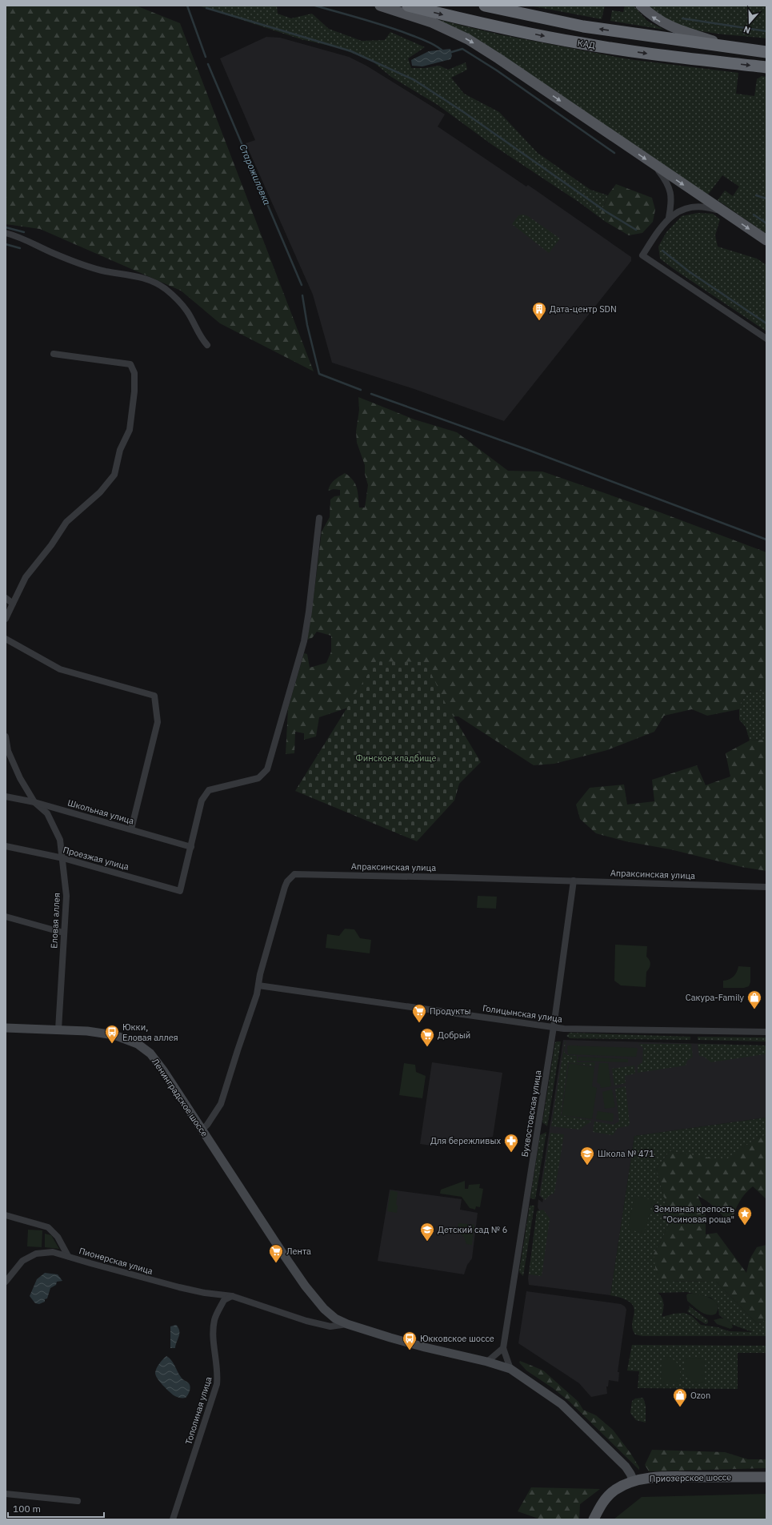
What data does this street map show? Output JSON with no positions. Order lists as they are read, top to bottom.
{
  "streets": {
    "highway": ["КАД"],
    "main road": ["Ленинградское шоссе", "Приозерское шоссе"],
    "street": [
      "Школьная улица",
      "Проезжая улица",
      "Апраксинская улица",
      "Еловая аллея",
      "Голицынская улица",
      "Бухвостовская улица",
      "Пионерская улица",
      "Тополиная улица"
    ]
  },
  "crossings": [
    ["Школьная улица", "Проезжая улица"],
    ["Школьная улица", "Еловая аллея"],
    ["Проезжая улица", "Еловая аллея"],
    ["Апраксинская улица", "Голицынская улица"],
    ["Апраксинская улица", "Ленинградское шоссе"],
    ["Апраксинская улица", "Бухвостовская улица"],
    ["Еловая аллея", "Ленинградское шоссе"],
    ["Голицынская улица", "Бухвостовская улица"],
    ["Пионерская улица", "Тополиная улица"]
  ],
  "water": ["Старожиловка"],
  "parks": ["Финское кладбище"],
  "places": {
    "building": ["Дата-центр SDN"],
    "shop": ["Сакура-Family", "Ozon"],
    "supermarket": ["Продукты", "Добрый", "Лента"],
    "bus stop": ["Юкки, Еловая аллея", "Юкковское шоссе"],
    "pharmacy": ["Для бережливых"],
    "school or university": ["Школа № 471", "Детский сад № 6"],
    "place": ["Земляная крепость \"Осиновая роща\""]
  },
  "scale_bar": "100 m",
  "north": "bottom"
}
